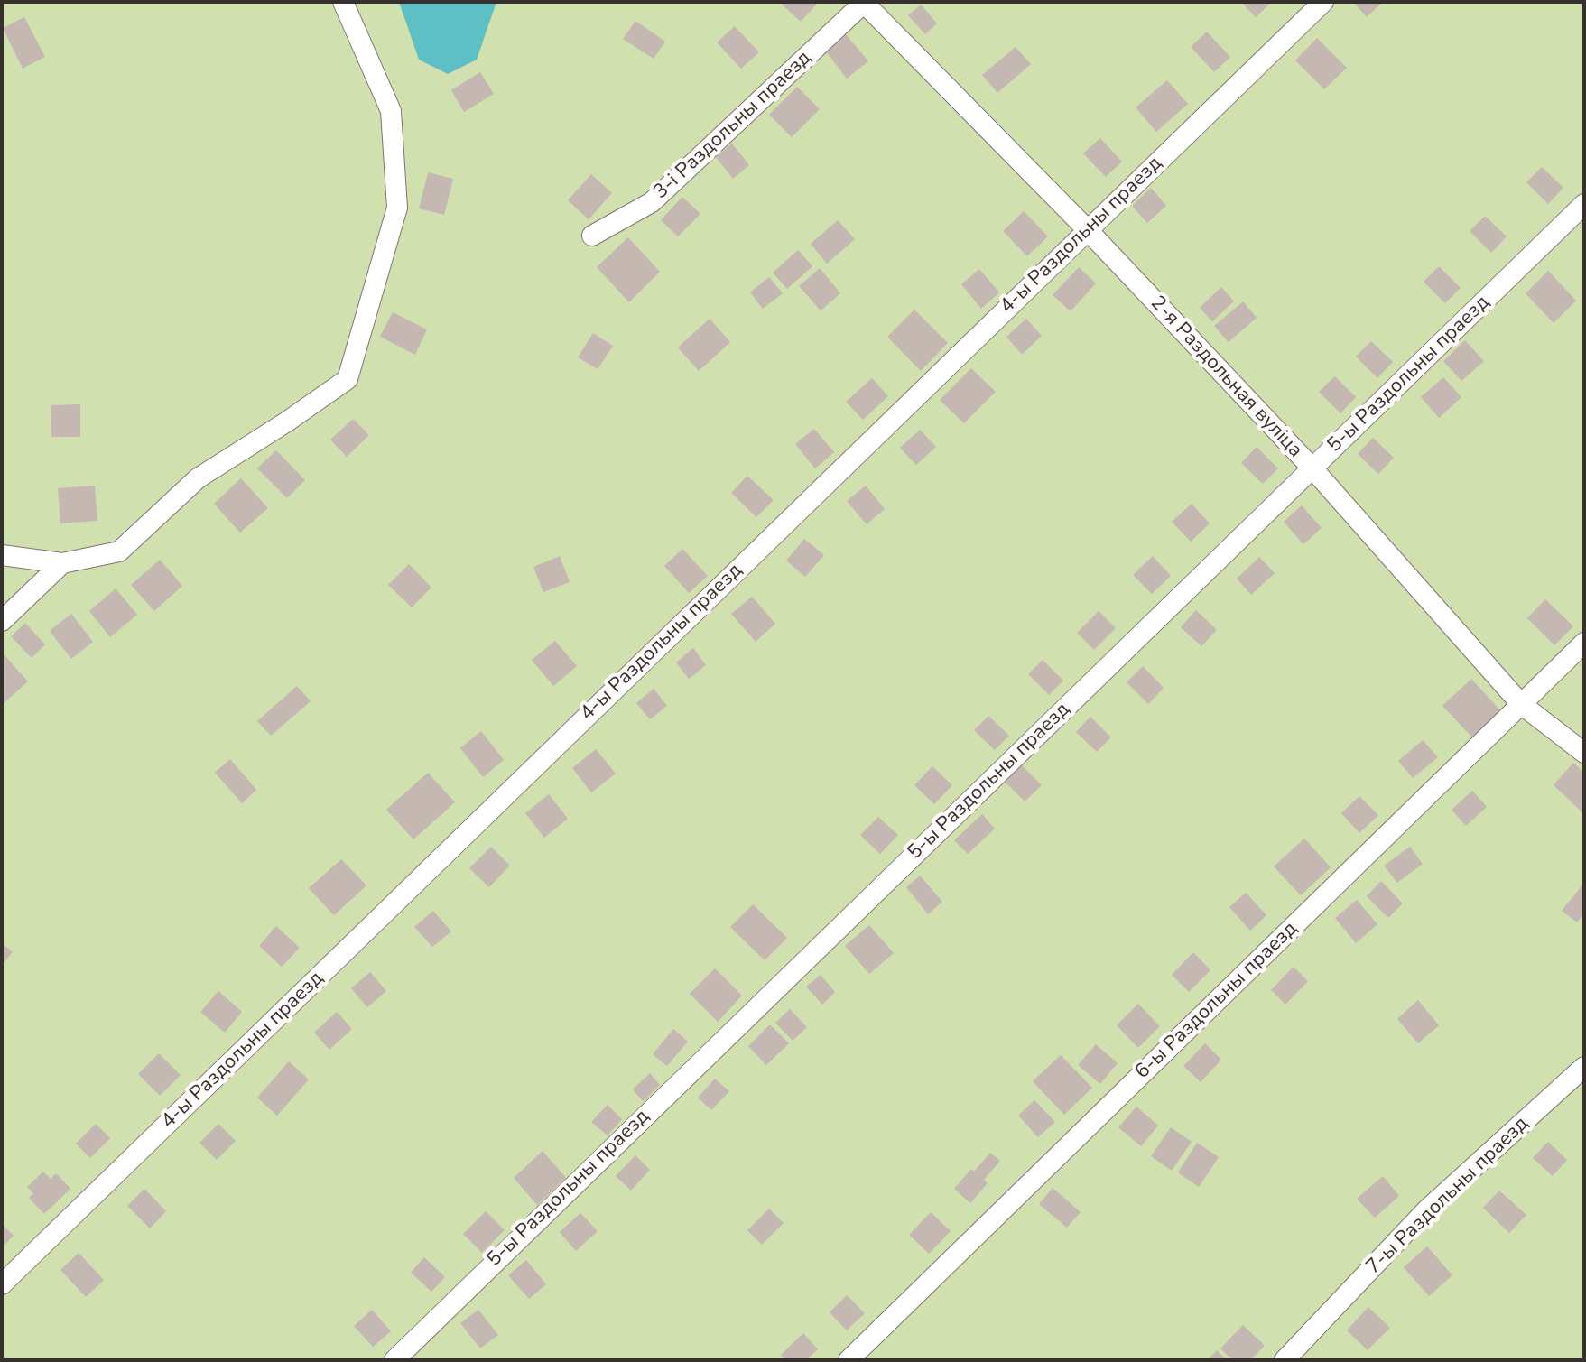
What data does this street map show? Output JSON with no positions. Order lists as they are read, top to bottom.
{
  "streets": {
    "lane": [
      "3-і Раздольны праезд",
      "4-ы Раздольны праезд",
      "5-ы Раздольны праезд",
      "2-я Раздольная вуліца",
      "6-ы Раздольны праезд",
      "7-ы Раздольны праезд"
    ]
  },
  "crossings": [
    ["3-і Раздольны праезд", "2-я Раздольная вуліца"],
    ["4-ы Раздольны праезд", "2-я Раздольная вуліца"],
    ["5-ы Раздольны праезд", "2-я Раздольная вуліца"],
    ["2-я Раздольная вуліца", "6-ы Раздольны праезд"]
  ]
}
